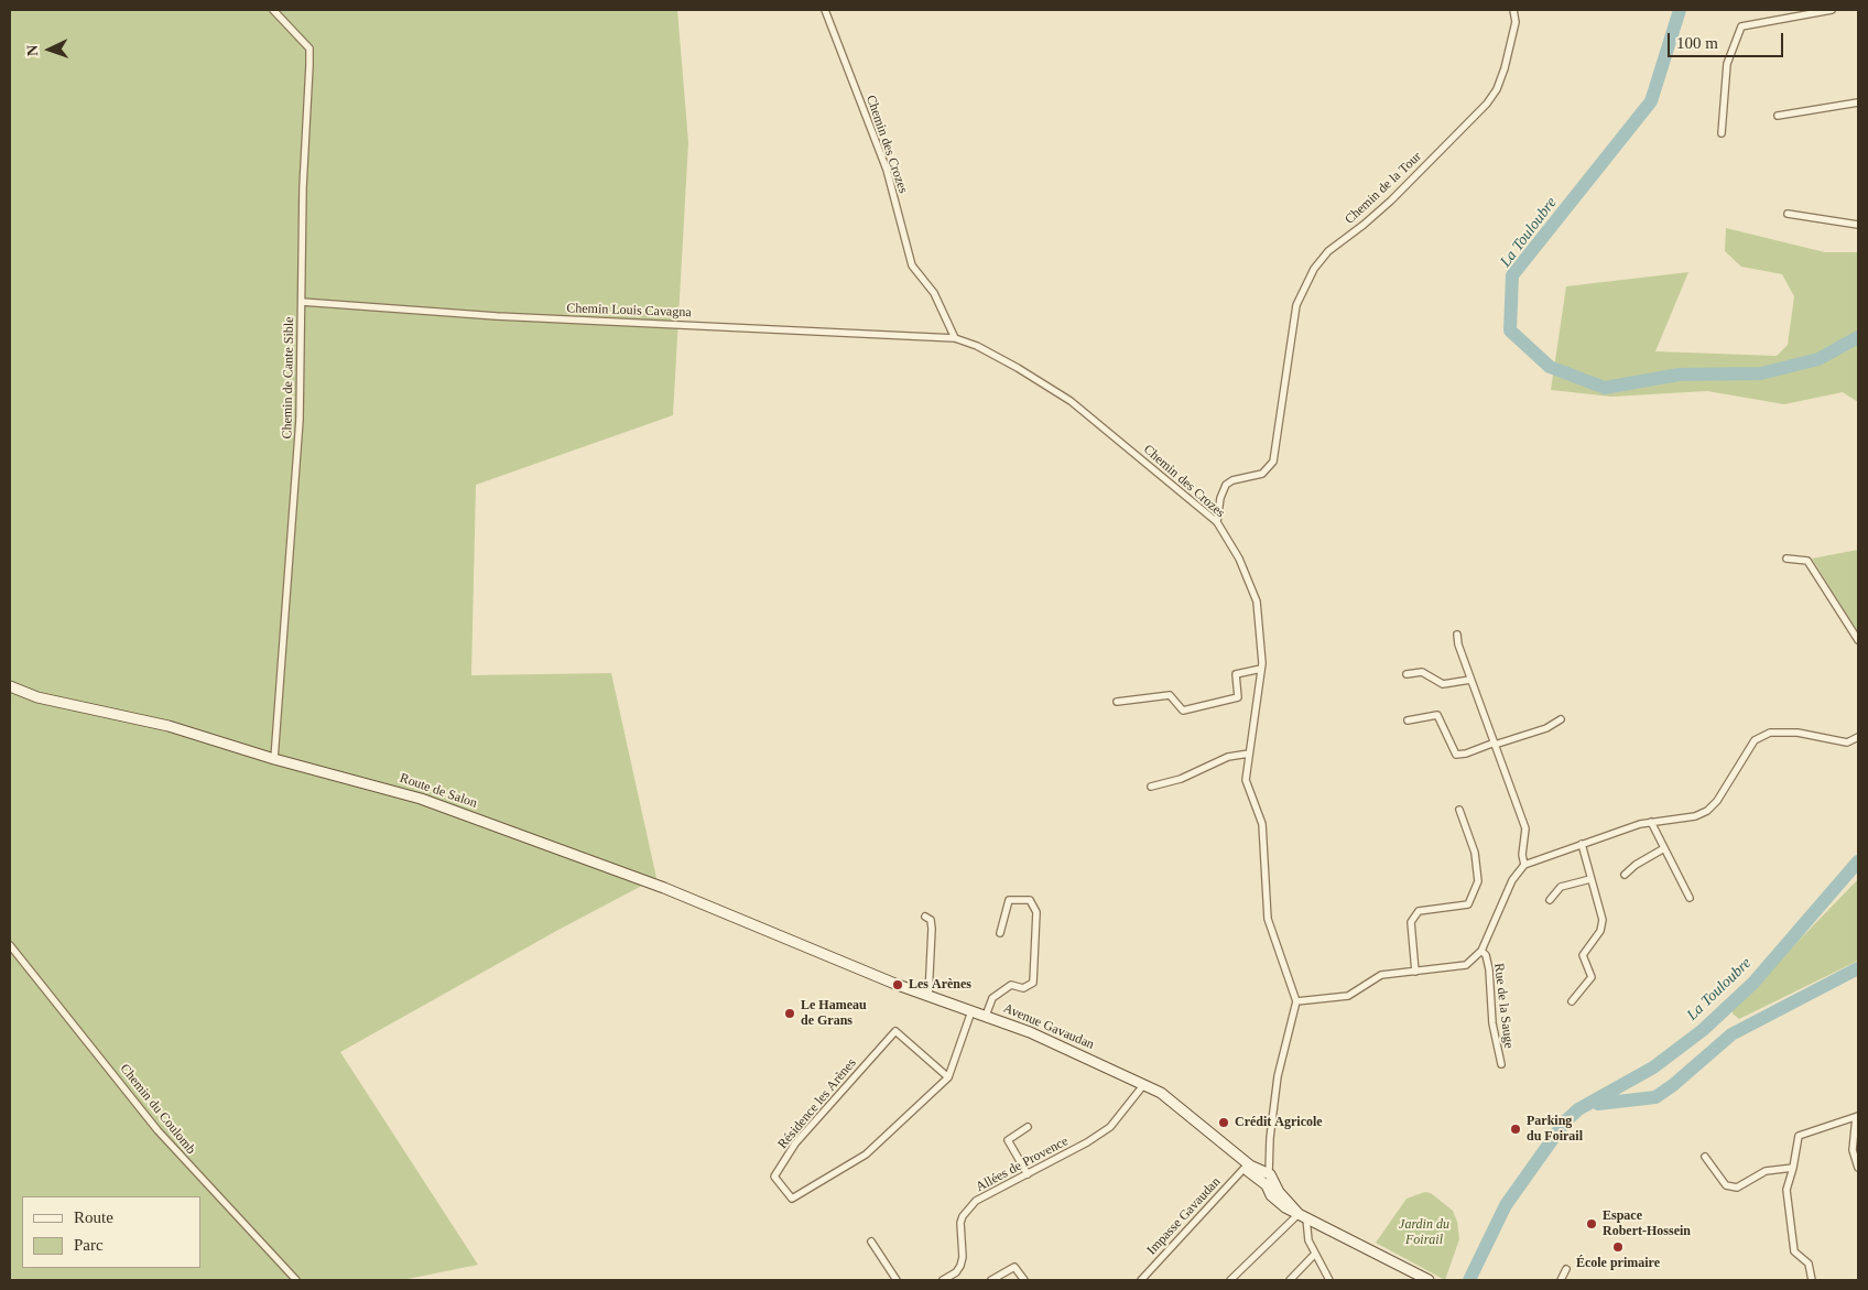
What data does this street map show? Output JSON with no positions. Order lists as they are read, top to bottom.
{
  "streets": {
    "street": [
      "Chemin des Crozes",
      "Chemin de la Tour",
      "Chemin Louis Cavagna",
      "Chemin de Cante Sible",
      "Route de Salon",
      "Rue de la Sauge",
      "Avenue Gavaudan",
      "Résidence les Arènes",
      "Chemin du Coulomb",
      "Allées de Provence",
      "Impasse Gavaudan"
    ]
  },
  "crossings": [
    ["Chemin des Crozes", "Chemin de la Tour"],
    ["Chemin des Crozes", "Chemin Louis Cavagna"],
    ["Chemin Louis Cavagna", "Chemin de Cante Sible"],
    ["Chemin de Cante Sible", "Route de Salon"],
    ["Route de Salon", "Avenue Gavaudan"],
    ["Avenue Gavaudan", "Résidence les Arènes"],
    ["Avenue Gavaudan", "Allées de Provence"],
    ["Avenue Gavaudan", "Impasse Gavaudan"]
  ],
  "water": ["La Touloubre"],
  "parks": ["Jardin du Foirail"],
  "places": [
    "Les Arènes",
    "Le Hameau de Grans",
    "Crédit Agricole",
    "Parking du Foirail",
    "Espace Robert-Hossein",
    "École primaire"
  ],
  "legend": ["Route", "Parc"],
  "scale_bar": "100 m",
  "north": "left"
}
